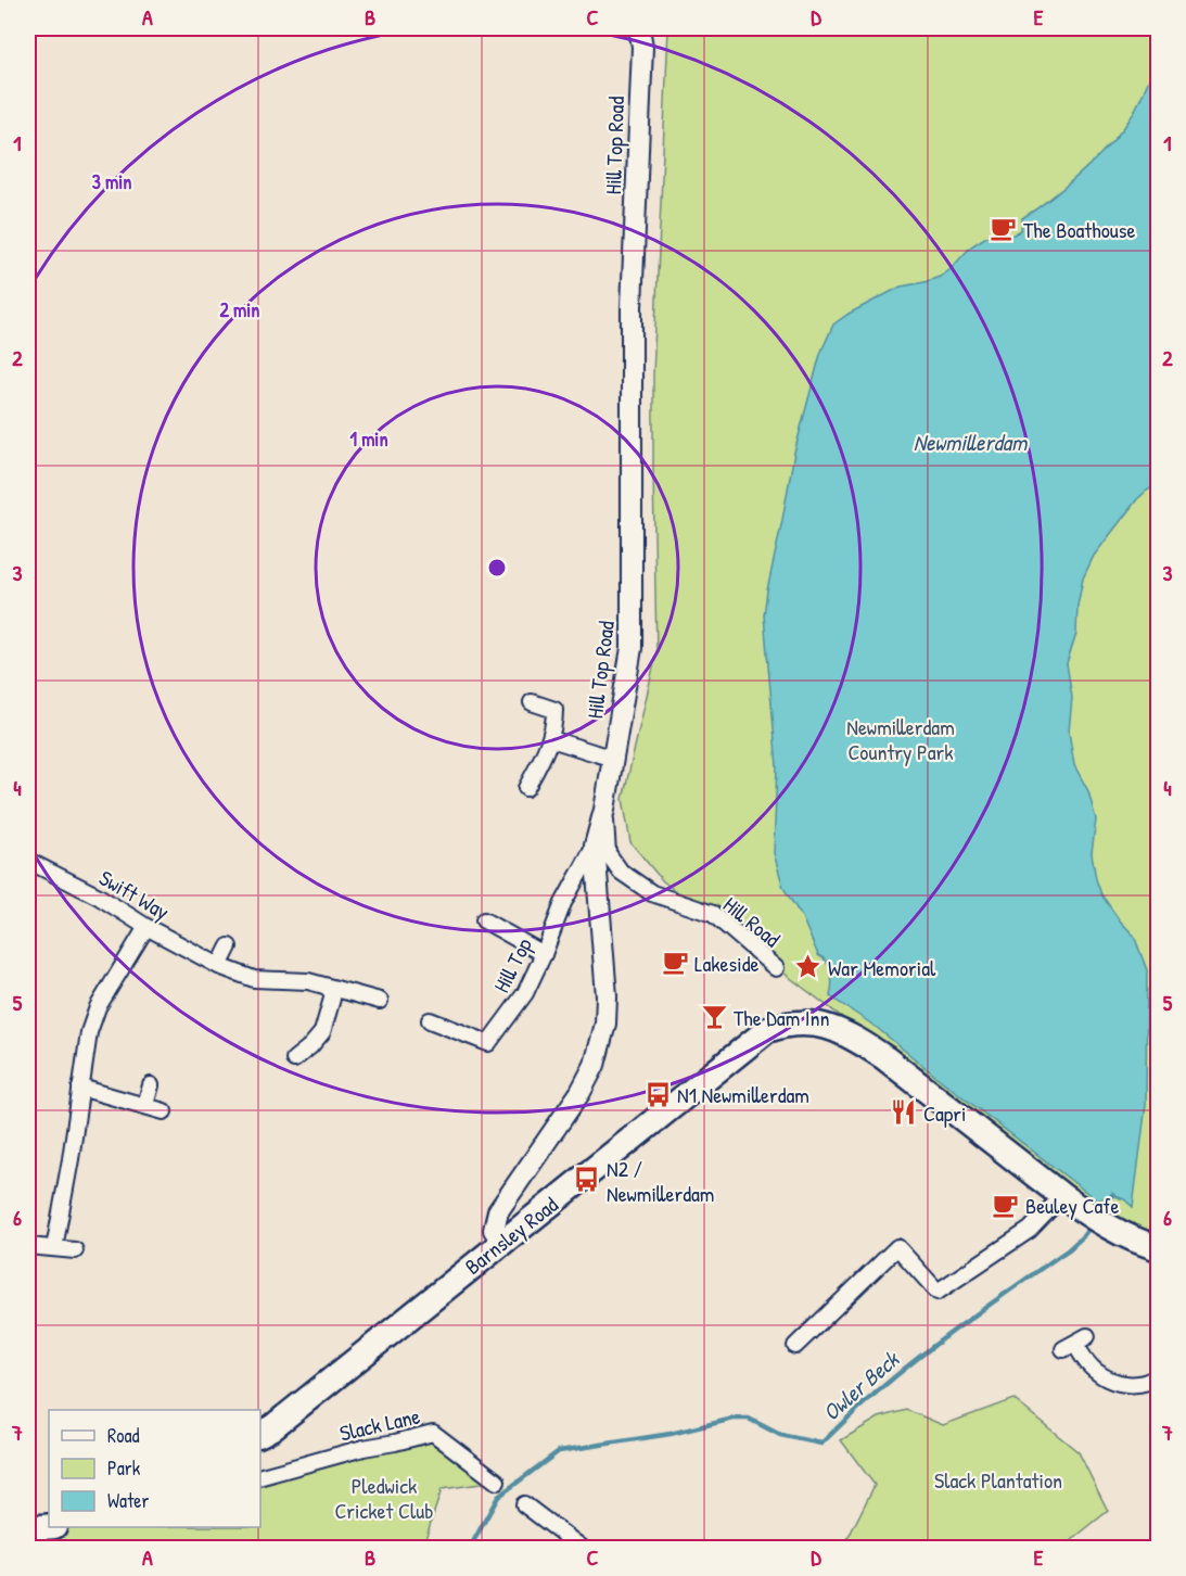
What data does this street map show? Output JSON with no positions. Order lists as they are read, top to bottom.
{
  "streets": {
    "main road": ["Barnsley Road"],
    "street": [
      "Hill Top Road",
      "Swift Way",
      "Hill Road",
      "Hill Top",
      "Slack Lane"
    ]
  },
  "crossings": [
    ["Hill Top Road", "Hill Road"],
    ["Hill Top Road", "Hill Top"],
    ["Hill Top Road", "Barnsley Road"]
  ],
  "water": ["Newmillerdam", "Owler Beck"],
  "parks": ["Newmillerdam Country Park", "Slack Plantation", "Pledwick Cricket Club"],
  "places": {
    "cafe": ["The Boathouse", "Lakeside", "Beuley Cafe"],
    "place": ["War Memorial"],
    "bar": ["The Dam Inn"],
    "bus stop": ["N1 Newmillerdam", "N2 / Newmillerdam"],
    "restaurant": ["Capri"]
  },
  "legend": ["Road", "Park", "Water"],
  "grid": {
    "columns": [
      "A",
      "B",
      "C",
      "D",
      "E"
    ],
    "rows": [
      "1",
      "2",
      "3",
      "4",
      "5",
      "6",
      "7"
    ]
  },
  "rings": ["3 min", "2 min", "1 min"]
}
